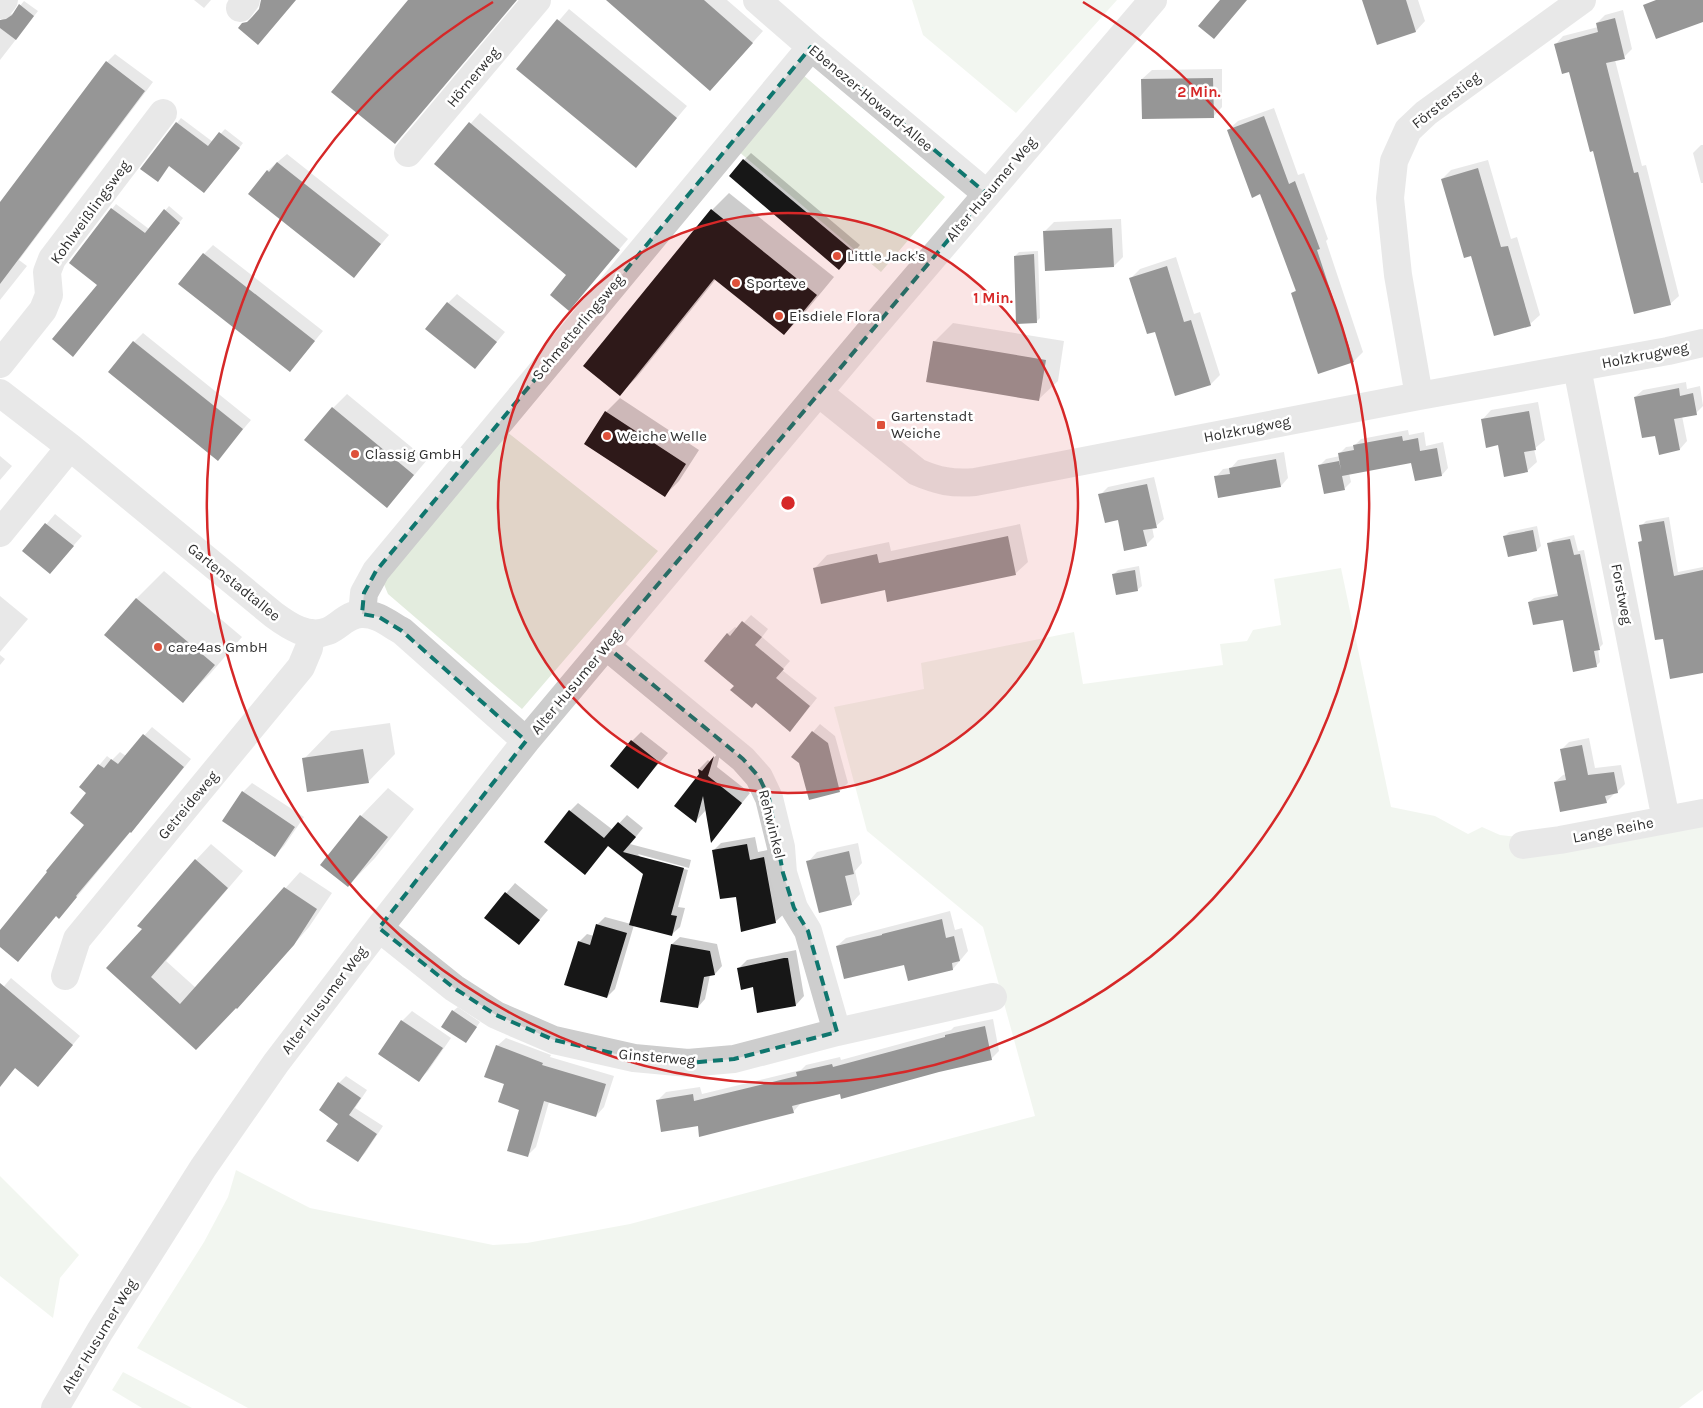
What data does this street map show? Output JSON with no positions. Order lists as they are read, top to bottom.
{
  "streets": {
    "street": [
      "Hörnerweg",
      "Ebenezer-Howard-Allee",
      "Försterstieg",
      "Alter Husumer Weg",
      "Kohlweißlingsweg",
      "Schmetterlingsweg",
      "Holzkrugweg",
      "Gartenstadtallee",
      "Forstweg",
      "Getreideweg",
      "Rehwinkel",
      "Lange Reihe",
      "Ginsterweg"
    ]
  },
  "crossings": [
    ["Ebenezer-Howard-Allee", "Alter Husumer Weg"],
    ["Ebenezer-Howard-Allee", "Schmetterlingsweg"],
    ["Försterstieg", "Holzkrugweg"],
    ["Alter Husumer Weg", "Holzkrugweg"],
    ["Alter Husumer Weg", "Rehwinkel"],
    ["Alter Husumer Weg", "Ginsterweg"],
    ["Holzkrugweg", "Forstweg"],
    ["Gartenstadtallee", "Getreideweg"],
    ["Forstweg", "Lange Reihe"],
    ["Rehwinkel", "Ginsterweg"]
  ],
  "places": {
    "other": [
      "Little Jack's",
      "Sporteve",
      "Eisdiele Flora",
      "Weiche Welle",
      "Classig GmbH",
      "care4as GmbH"
    ],
    "transit": ["Gartenstadt Weiche"]
  },
  "rings": ["2 Min.", "1 Min."]
}
